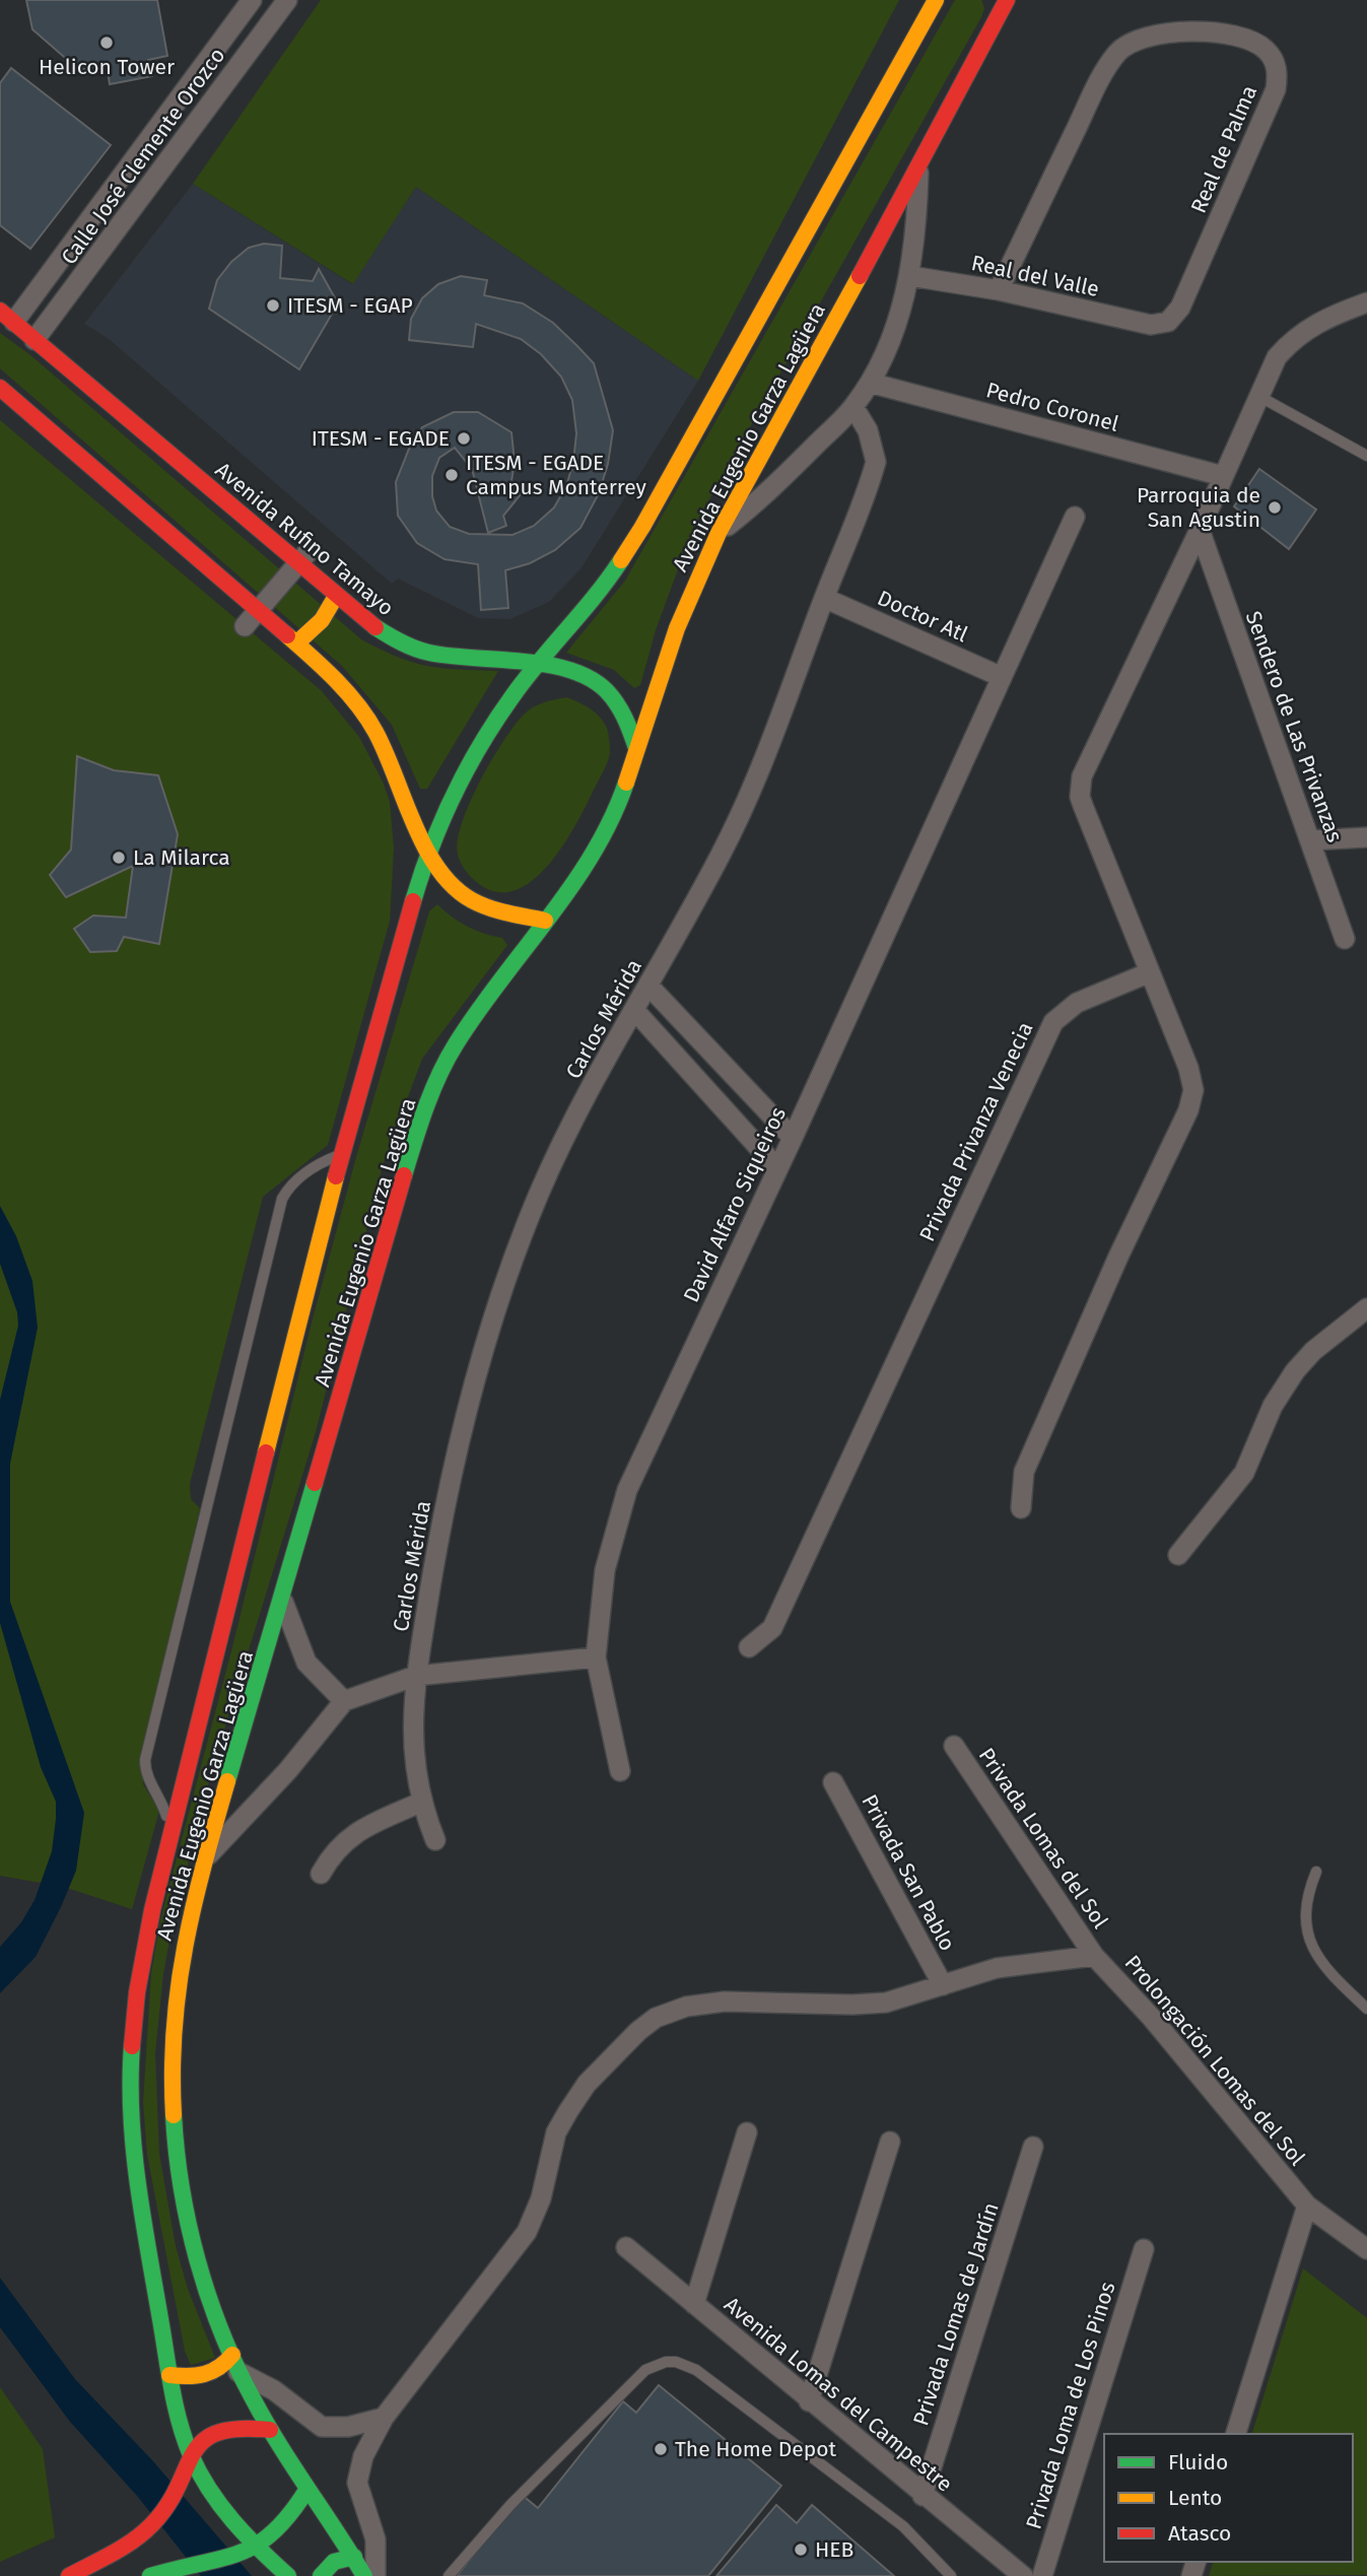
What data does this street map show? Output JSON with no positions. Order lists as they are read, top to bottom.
{
  "streets": {
    "main road": ["Avenida Eugenio Garza Lagüera", "Avenida Rufino Tamayo"],
    "street": [
      "Real de Palma",
      "Calle José Clemente Orozco",
      "Real del Valle",
      "Pedro Coronel",
      "Doctor Atl",
      "Sendero de Las Privanzas",
      "Carlos Mérida",
      "Privada Privanza Venecia",
      "David Alfaro Siqueiros",
      "Privada Lomas del Sol",
      "Privada San Pablo",
      "Prolongación Lomas del Sol",
      "Privada Lomas de Jardín",
      "Avenida Lomas del Campestre",
      "Privada Loma de Los Pinos"
    ]
  },
  "crossings": [
    ["Real de Palma", "Real del Valle"],
    ["Calle José Clemente Orozco", "Avenida Rufino Tamayo"],
    ["Avenida Eugenio Garza Lagüera", "Avenida Rufino Tamayo"],
    ["Doctor Atl", "Carlos Mérida"],
    ["Doctor Atl", "David Alfaro Siqueiros"],
    ["Privada Lomas del Sol", "Prolongación Lomas del Sol"],
    ["Privada San Pablo", "Prolongación Lomas del Sol"],
    ["Privada Lomas de Jardín", "Avenida Lomas del Campestre"]
  ],
  "places": [
    "Helicon Tower",
    "ITESM - EGAP",
    "ITESM - EGADE",
    "ITESM - EGADE Campus Monterrey",
    "Parroquia de San Agustin",
    "La Milarca",
    "The Home Depot",
    "HEB"
  ],
  "legend": ["Fluido", "Lento", "Atasco"]
}
